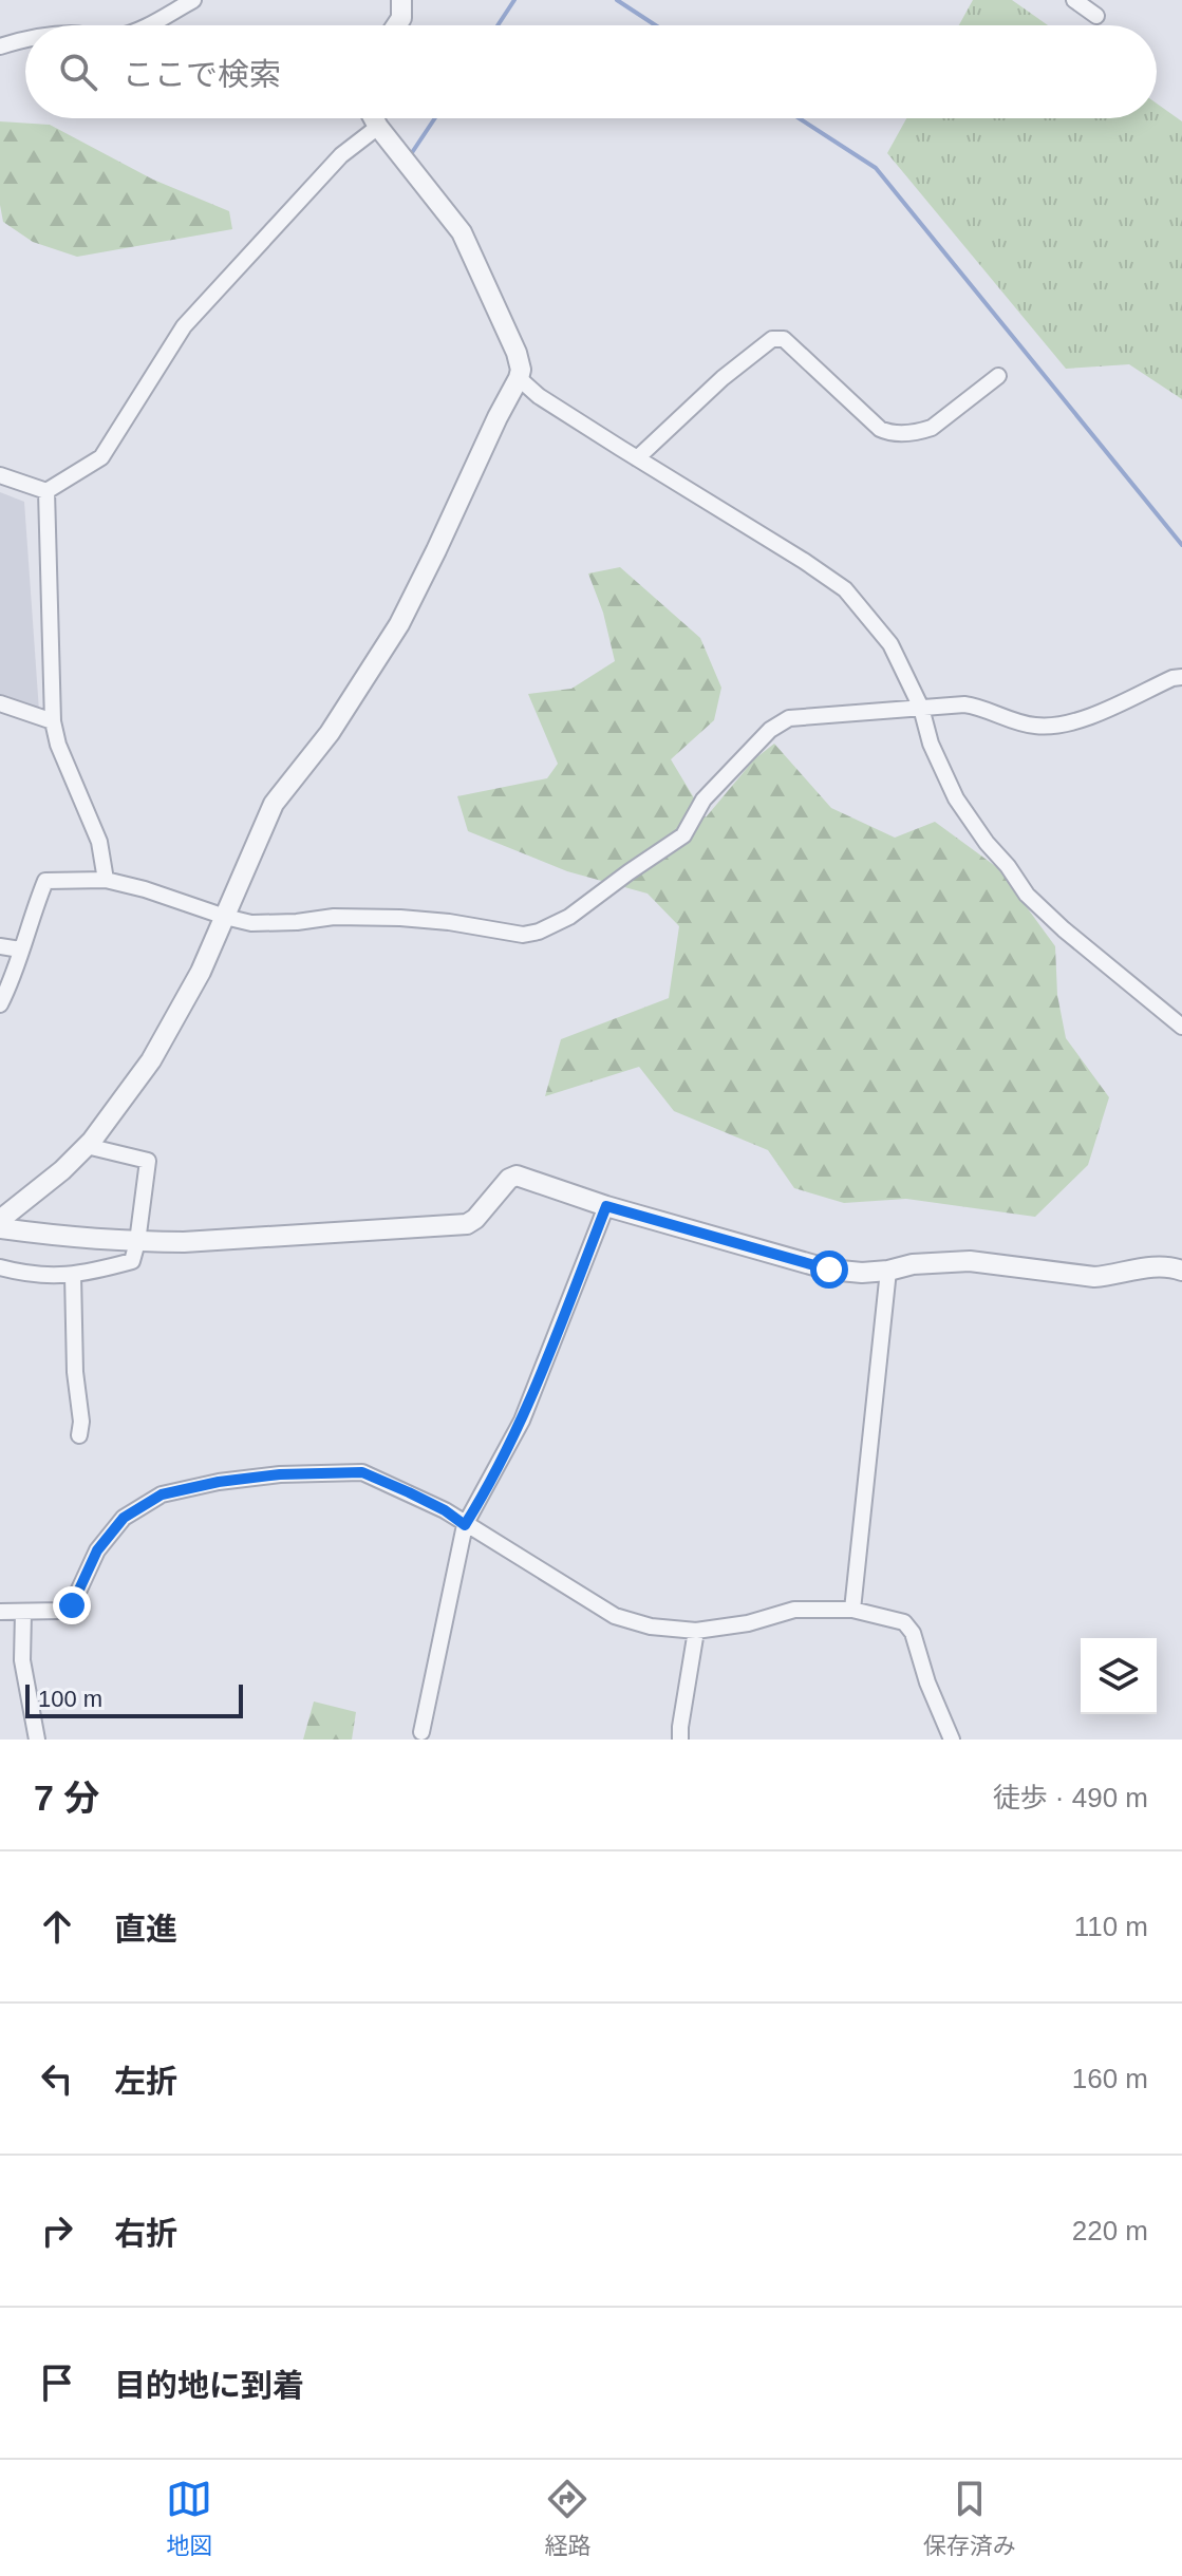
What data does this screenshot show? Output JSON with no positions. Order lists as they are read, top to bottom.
{
  "scale_bar": "100 m",
  "page": {
    "search": "ここで検索",
    "scale": "100 m",
    "heading": ["7 分", "徒歩 · 490 m"],
    "list": [
      ["直進", "110 m"],
      ["左折", "160 m"],
      ["右折", "220 m"],
      "目的地に到着"
    ],
    "nav": ["地図", "経路", "保存済み"]
  }
}
